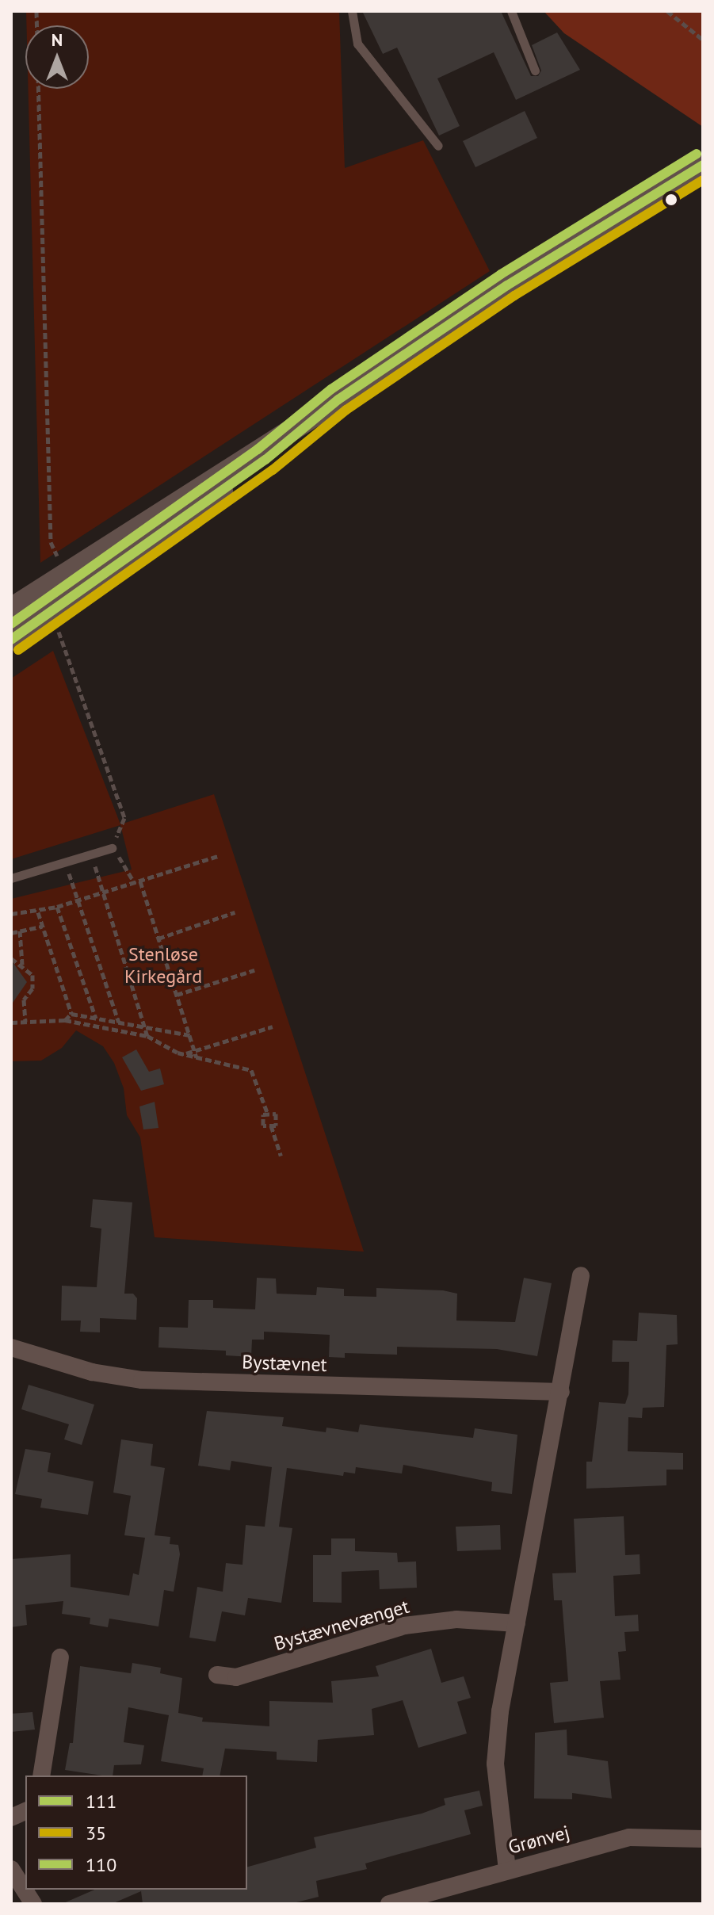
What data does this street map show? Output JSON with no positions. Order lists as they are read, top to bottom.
{
  "streets": {
    "street": ["Bystævnet", "Bystævnevænget", "Grønvej"]
  },
  "parks": ["Stenløse Kirkegård"],
  "lines": ["transit line 110", "transit line 111", "transit line 35"],
  "legend": ["111", "35", "110"],
  "north": "top"
}
